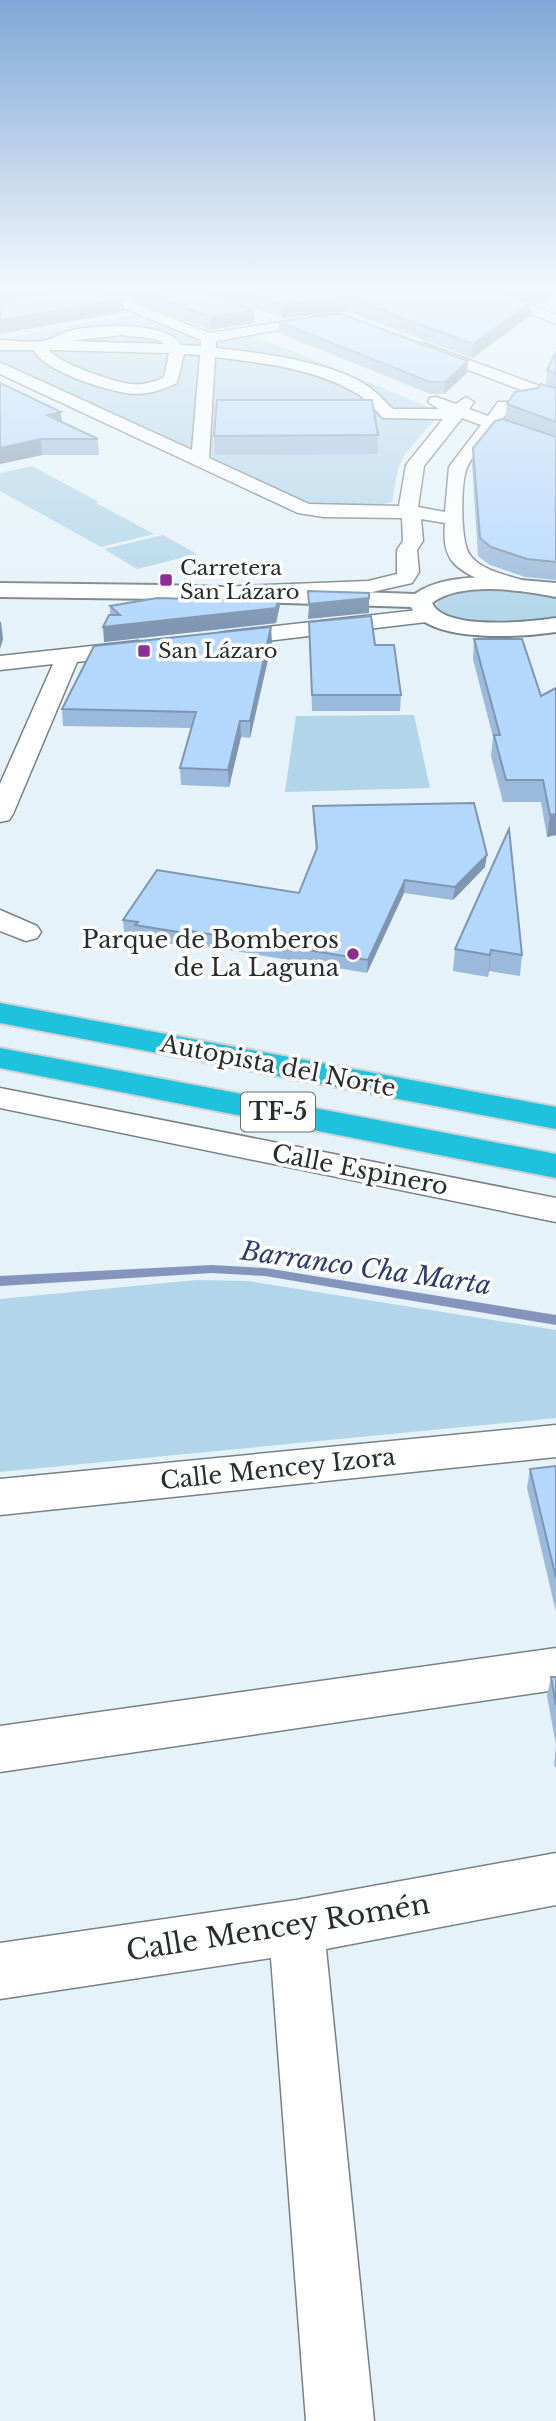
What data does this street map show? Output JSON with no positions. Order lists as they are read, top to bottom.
{
  "streets": {
    "highway": ["Autopista del Norte", "TF-5"],
    "street": ["Calle Espinero", "Calle Mencey Izora", "Calle Mencey Romén"]
  },
  "water": ["Barranco Cha Marta"],
  "places": {
    "transit": ["Carretera San Lázaro", "San Lázaro"],
    "other": ["Parque de Bomberos de La Laguna"]
  }
}
